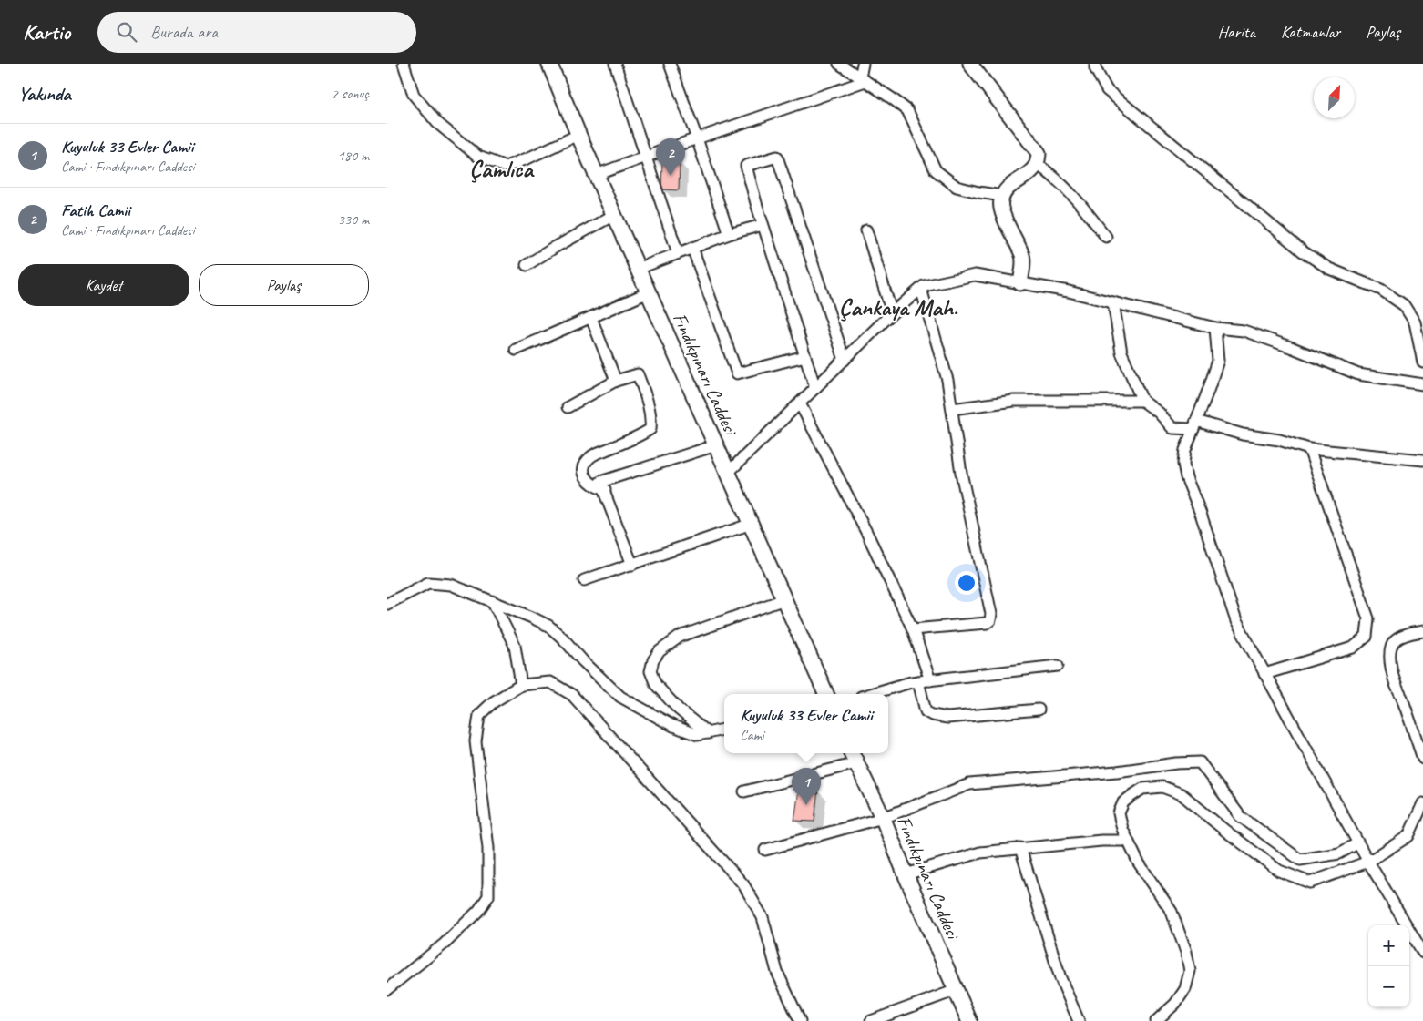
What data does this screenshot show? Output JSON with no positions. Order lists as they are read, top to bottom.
{
  "streets": {
    "main road": ["Fındıkpınarı Caddesi"]
  },
  "districts": ["Çamlıca", "Çankaya Mah."],
  "north": "top right",
  "page": {
    "header": "Kartio",
    "search": "Burada ara",
    "nav": ["Harita", "Katmanlar", "Paylaş"],
    "heading": ["Yakında", "2 sonuç"],
    "list": [
      {
        "mark": "1",
        "name": "Kuyuluk 33 Evler Camii",
        "note": "Cami · Fındıkpınarı Caddesi",
        "value": "180 m"
      },
      {
        "mark": "2",
        "name": "Fatih Camii",
        "note": "Cami · Fındıkpınarı Caddesi",
        "value": "330 m"
      }
    ],
    "pins": ["2", "1"],
    "buttons": ["Kaydet", "Paylaş"],
    "popup": ["Kuyuluk 33 Evler Camii", "Cami"],
    "map_buttons": ["+", "−"]
  }
}
